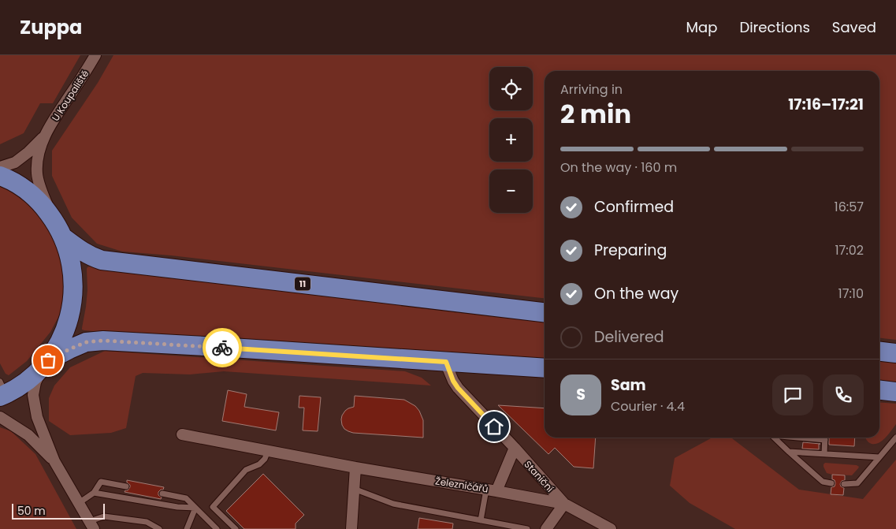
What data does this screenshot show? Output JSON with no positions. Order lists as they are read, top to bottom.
{
  "streets": {
    "highway": ["11"],
    "street": ["U Koupaliště", "Staniční", "Železničářů"]
  },
  "crossings": [
    ["U Koupaliště", "11"],
    ["Staniční", "Železničářů"]
  ],
  "scale_bar": "50 m",
  "page": {
    "header": "Zuppa",
    "nav": ["Map", "Directions", "Saved"],
    "map_buttons": ["+", "−"],
    "heading": ["2 min", "Arriving in", "17:16–17:21"],
    "panel": ["Sam", "Courier · 4.4"],
    "bar": "On the way · 160 m",
    "list": [
      ["Confirmed", "16:57"],
      ["Preparing", "17:02"],
      ["On the way", "17:10"],
      "Delivered"
    ],
    "round": "S",
    "scale": "50 m"
  }
}
